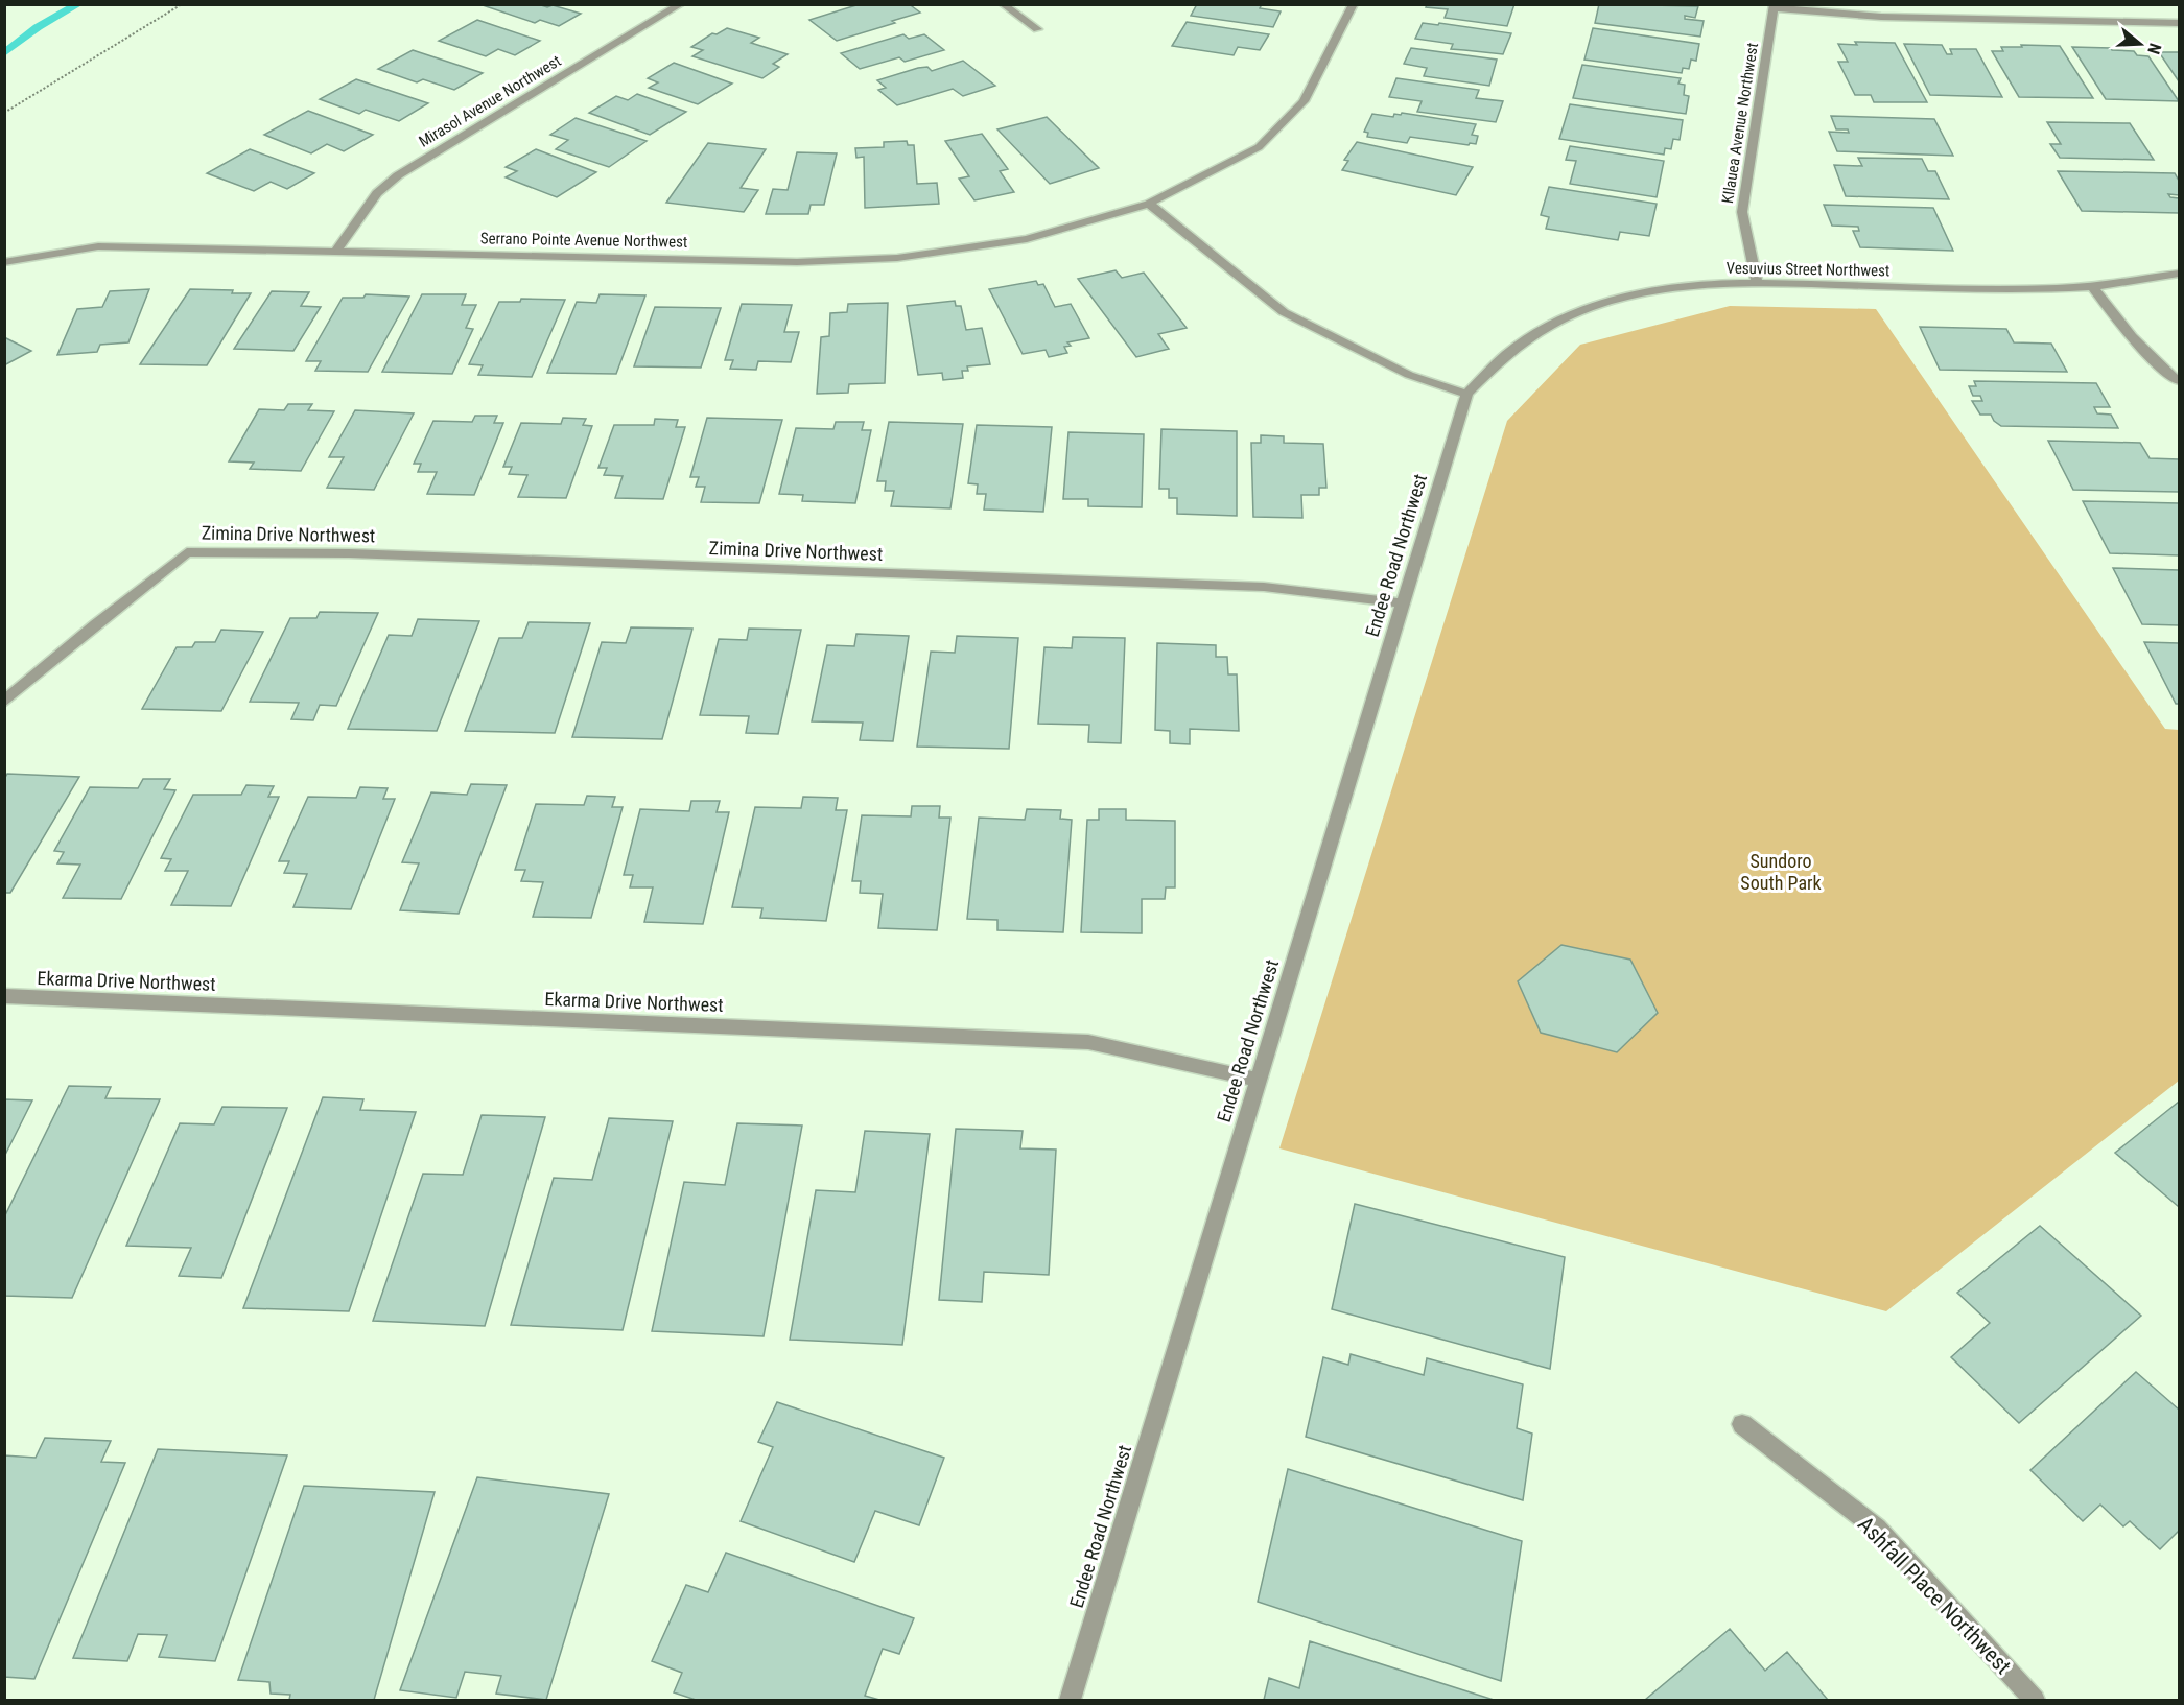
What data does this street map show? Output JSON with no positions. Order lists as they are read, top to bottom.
{
  "streets": {
    "street": [
      "Mirasol Avenue Northwest",
      "KIlauea Avenue Northwest",
      "Serrano Pointe Avenue Northwest",
      "Vesuvius Street Northwest",
      "Zimina Drive Northwest",
      "Endee Road Northwest",
      "Ekarma Drive Northwest",
      "Ashfall Place Northwest"
    ]
  },
  "crossings": [
    ["Mirasol Avenue Northwest", "Serrano Pointe Avenue Northwest"],
    ["KIlauea Avenue Northwest", "Vesuvius Street Northwest"],
    ["Vesuvius Street Northwest", "Endee Road Northwest"],
    ["Zimina Drive Northwest", "Endee Road Northwest"],
    ["Endee Road Northwest", "Ekarma Drive Northwest"]
  ],
  "parks": ["Sundoro South Park"],
  "north": "right"
}
